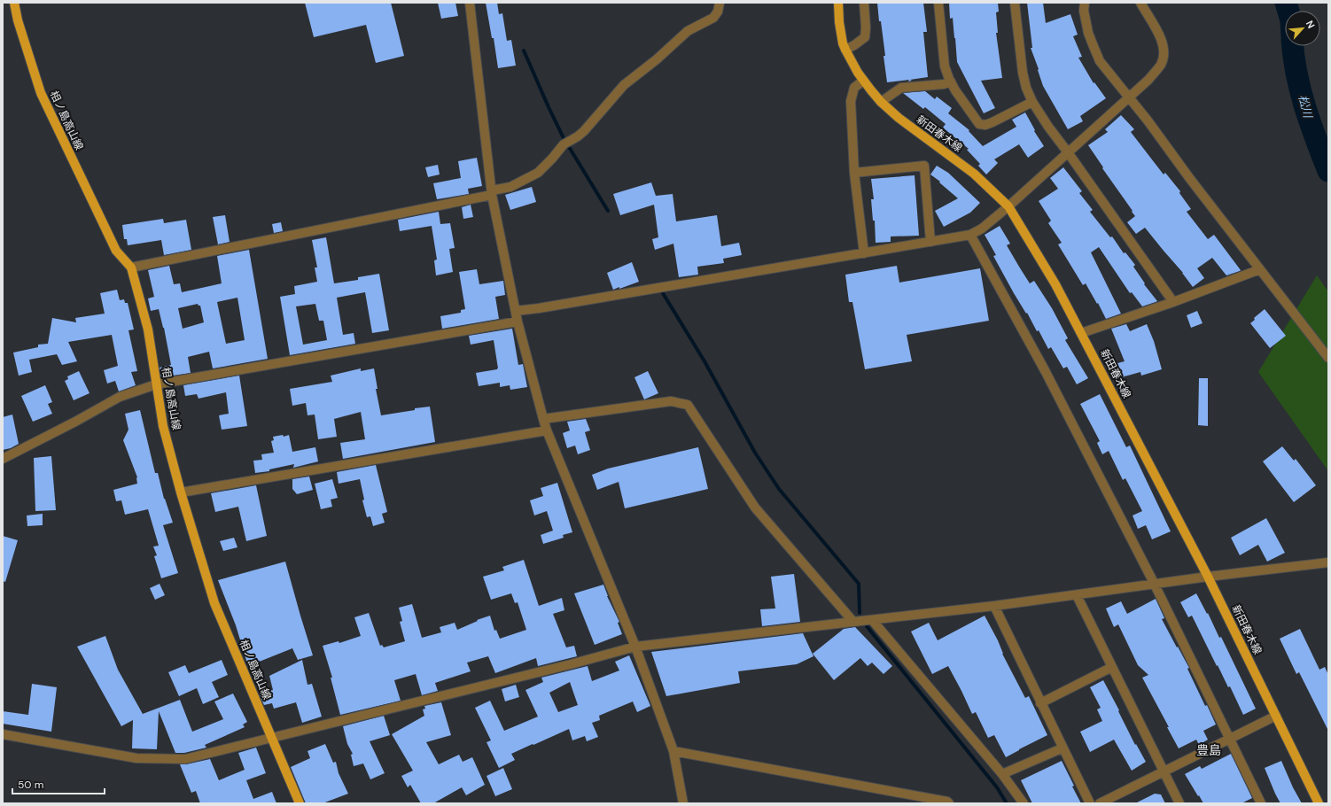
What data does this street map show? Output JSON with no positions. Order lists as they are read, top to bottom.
{
  "streets": {
    "main road": ["相ノ島高山線", "新田春木線"]
  },
  "districts": ["豊島"],
  "water": ["松川"],
  "scale_bar": "50 m",
  "north": "top right"
}
